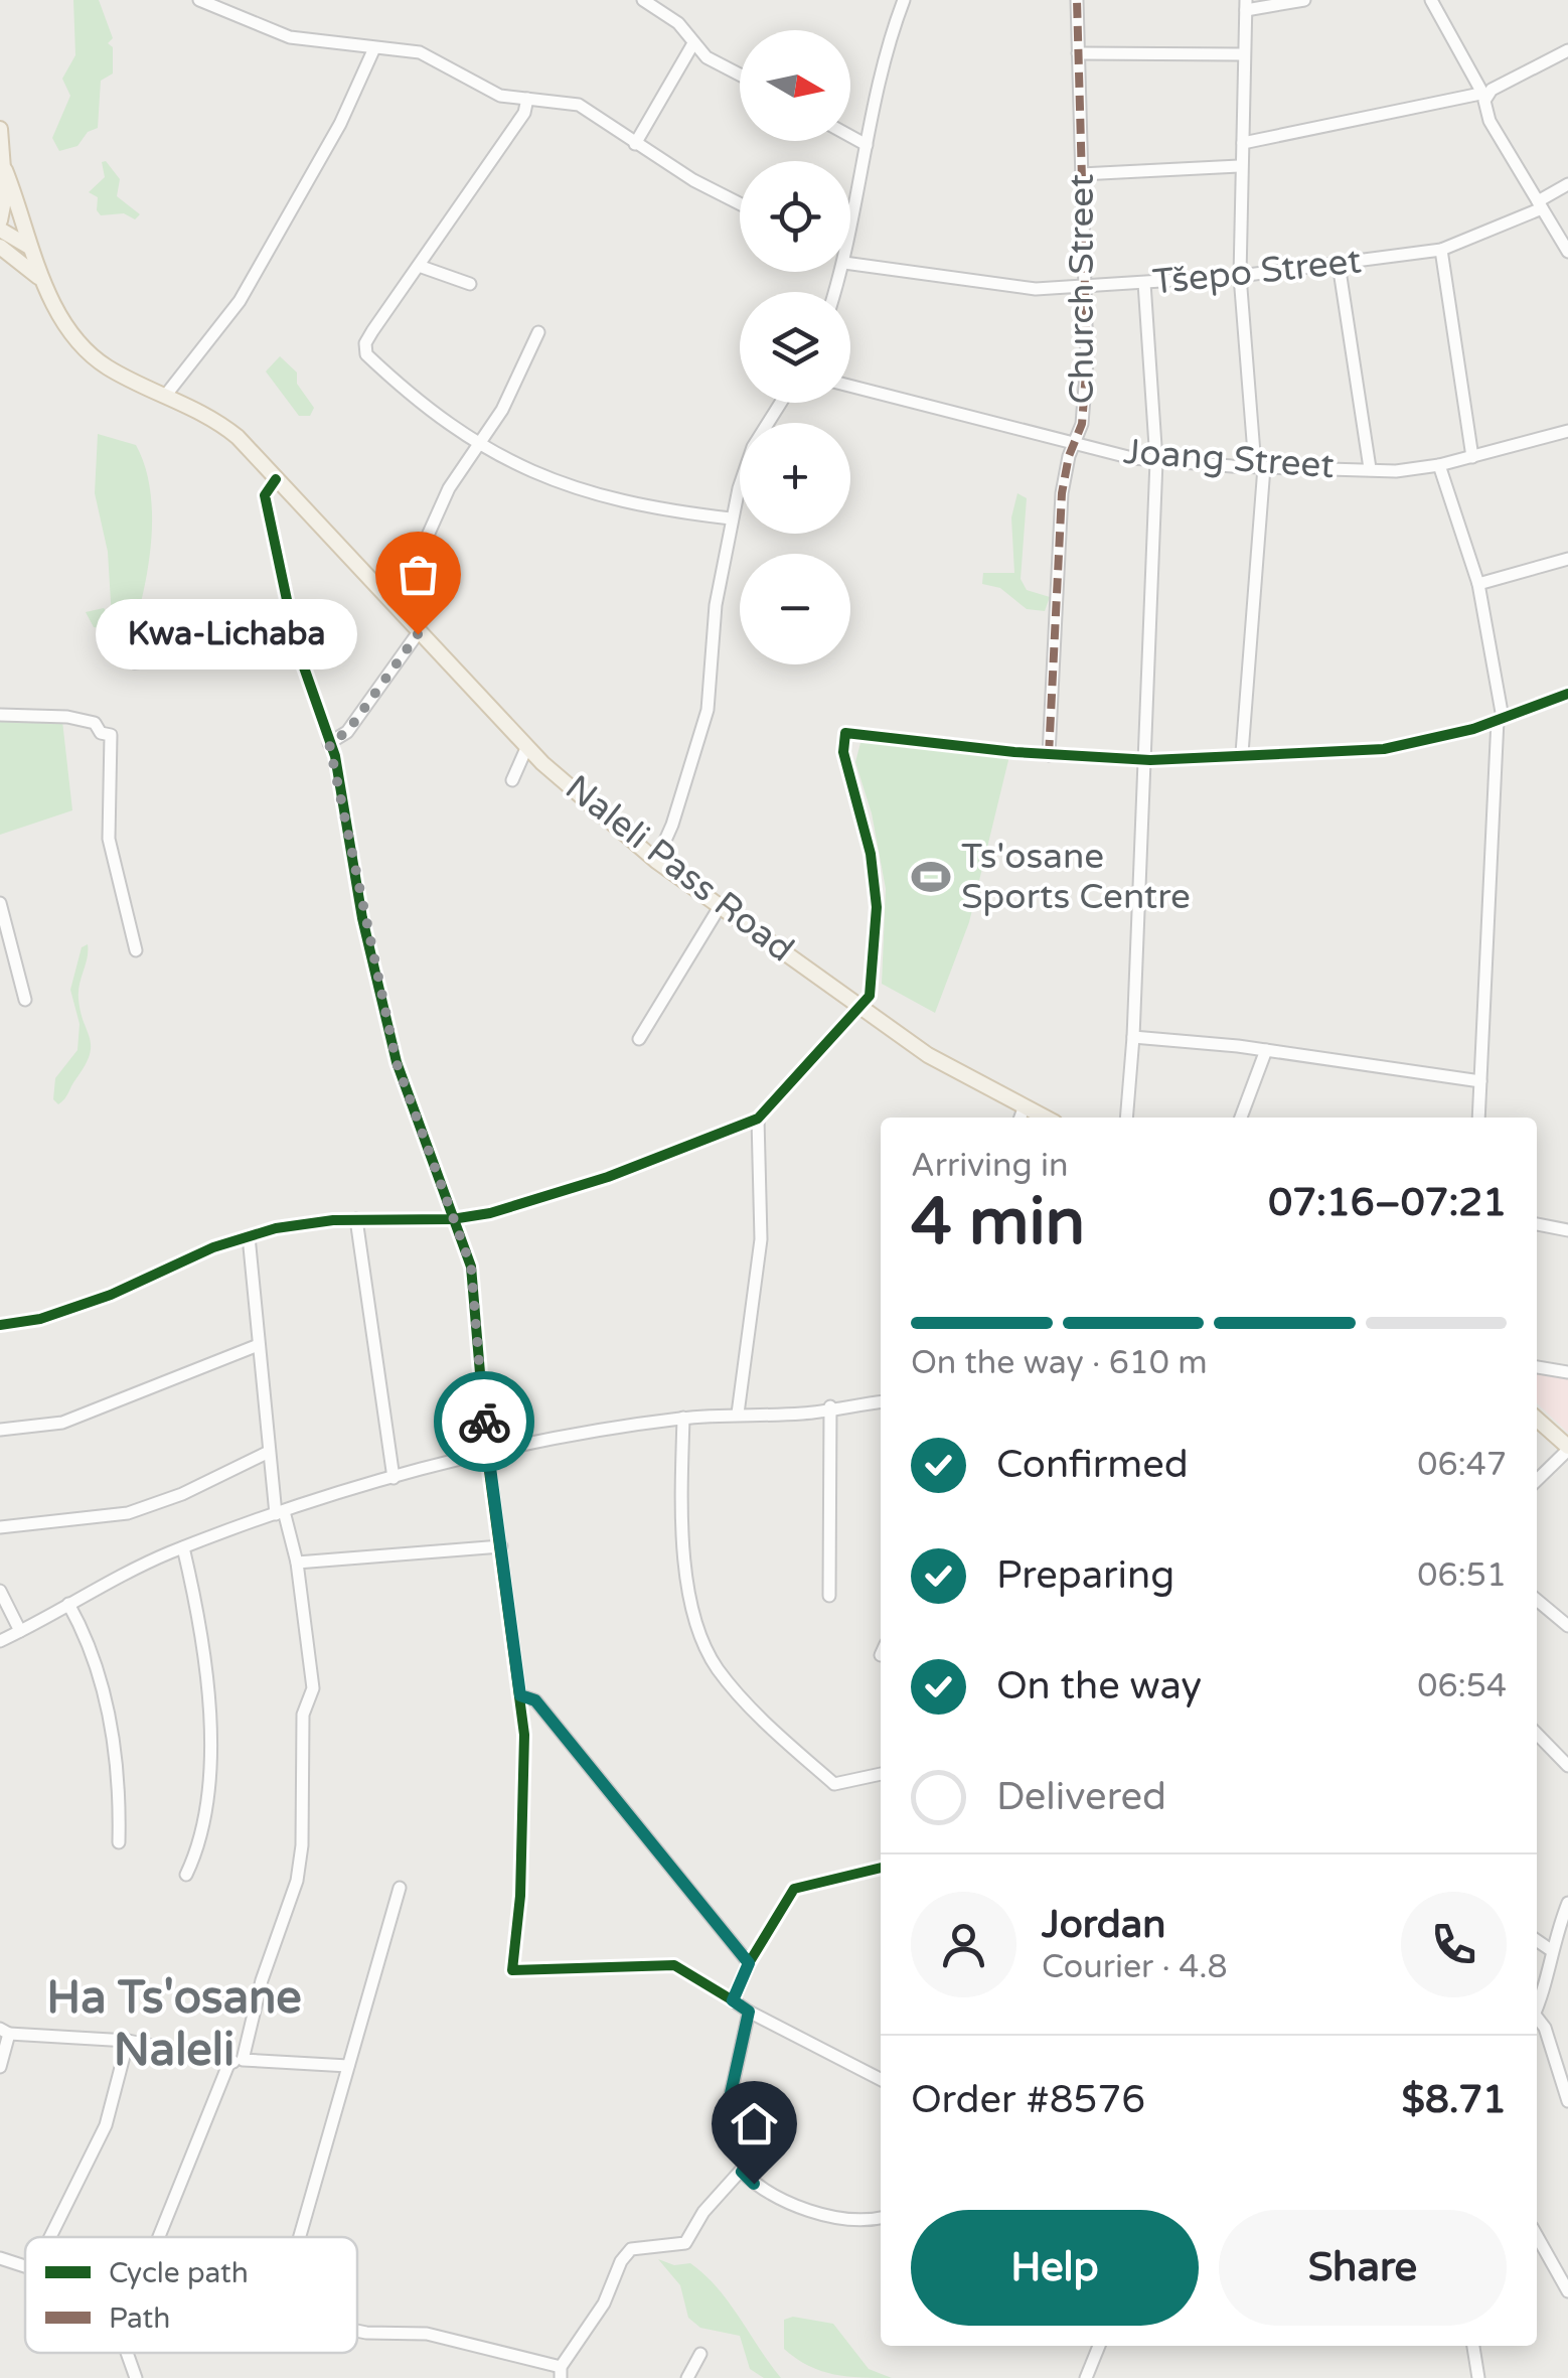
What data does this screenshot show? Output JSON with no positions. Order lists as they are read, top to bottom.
{
  "streets": {
    "main road": ["Naleli Pass Road"],
    "street": ["Tšepo Street", "Church Street", "Joang Street"]
  },
  "crossings": [
    ["Tšepo Street", "Church Street"],
    ["Church Street", "Joang Street"]
  ],
  "districts": ["Ha Ts'osane Naleli"],
  "places": {
    "other": ["Kwa-Lichaba"],
    "sports": ["Ts'osane Sports Centre"]
  },
  "legend": ["Cycle path", "Path"],
  "north": "right",
  "page": {
    "map_buttons": ["+", "−"],
    "bubble": "Kwa-Lichaba",
    "heading": ["4 min", "Arriving in", "07:16–07:21"],
    "panel": [
      "Jordan",
      "Courier · 4.8",
      "Order #8576",
      "$8.71"
    ],
    "bar": "On the way · 610 m",
    "list": [
      ["Confirmed", "06:47"],
      ["Preparing", "06:51"],
      ["On the way", "06:54"],
      "Delivered"
    ],
    "buttons": ["Help", "Share"]
  }
}
